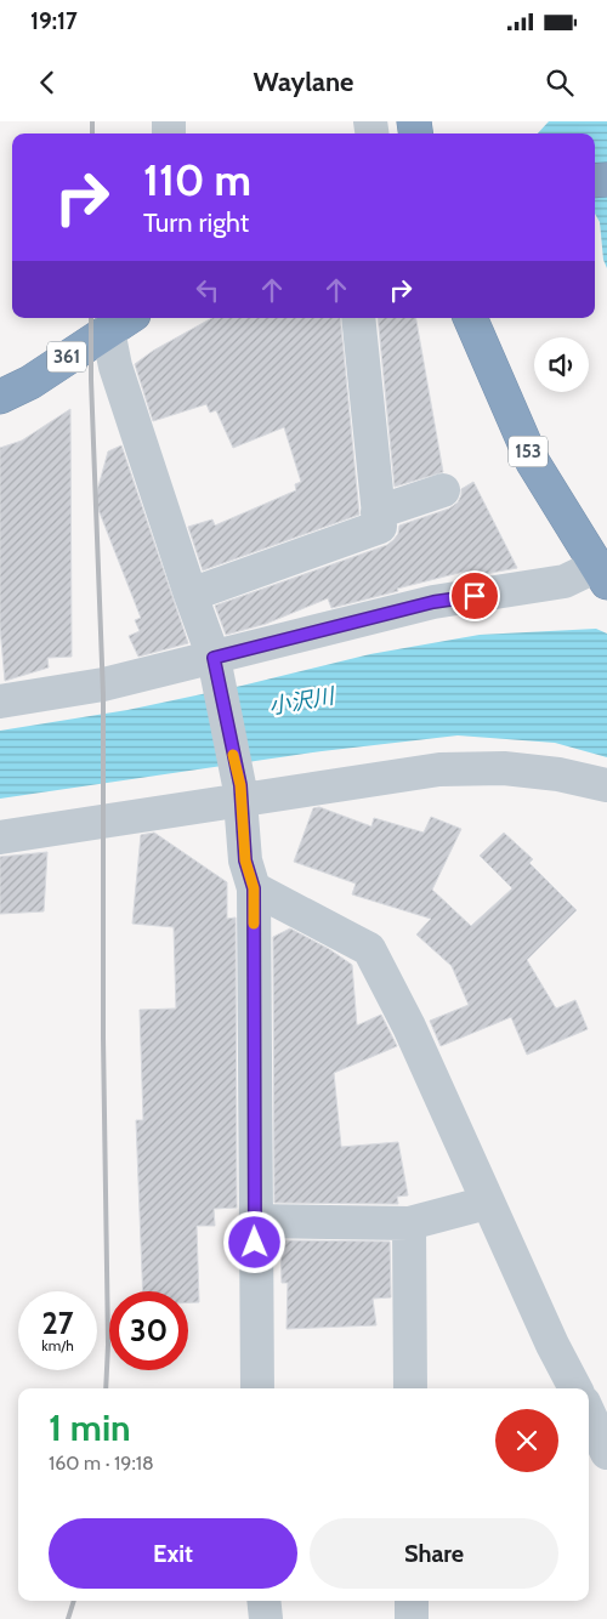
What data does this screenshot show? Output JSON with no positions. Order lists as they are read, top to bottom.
{
  "streets": {
    "highway": ["361", "153"]
  },
  "water": ["小沢川"],
  "page": {
    "status": "19:17",
    "header": "Waylane",
    "turn": ["110 m", "Turn right"],
    "speed": "27 km/h",
    "limit": "30",
    "heading": ["1 min", "160 m · 19:18"],
    "buttons": ["Exit", "Share"]
  }
}
